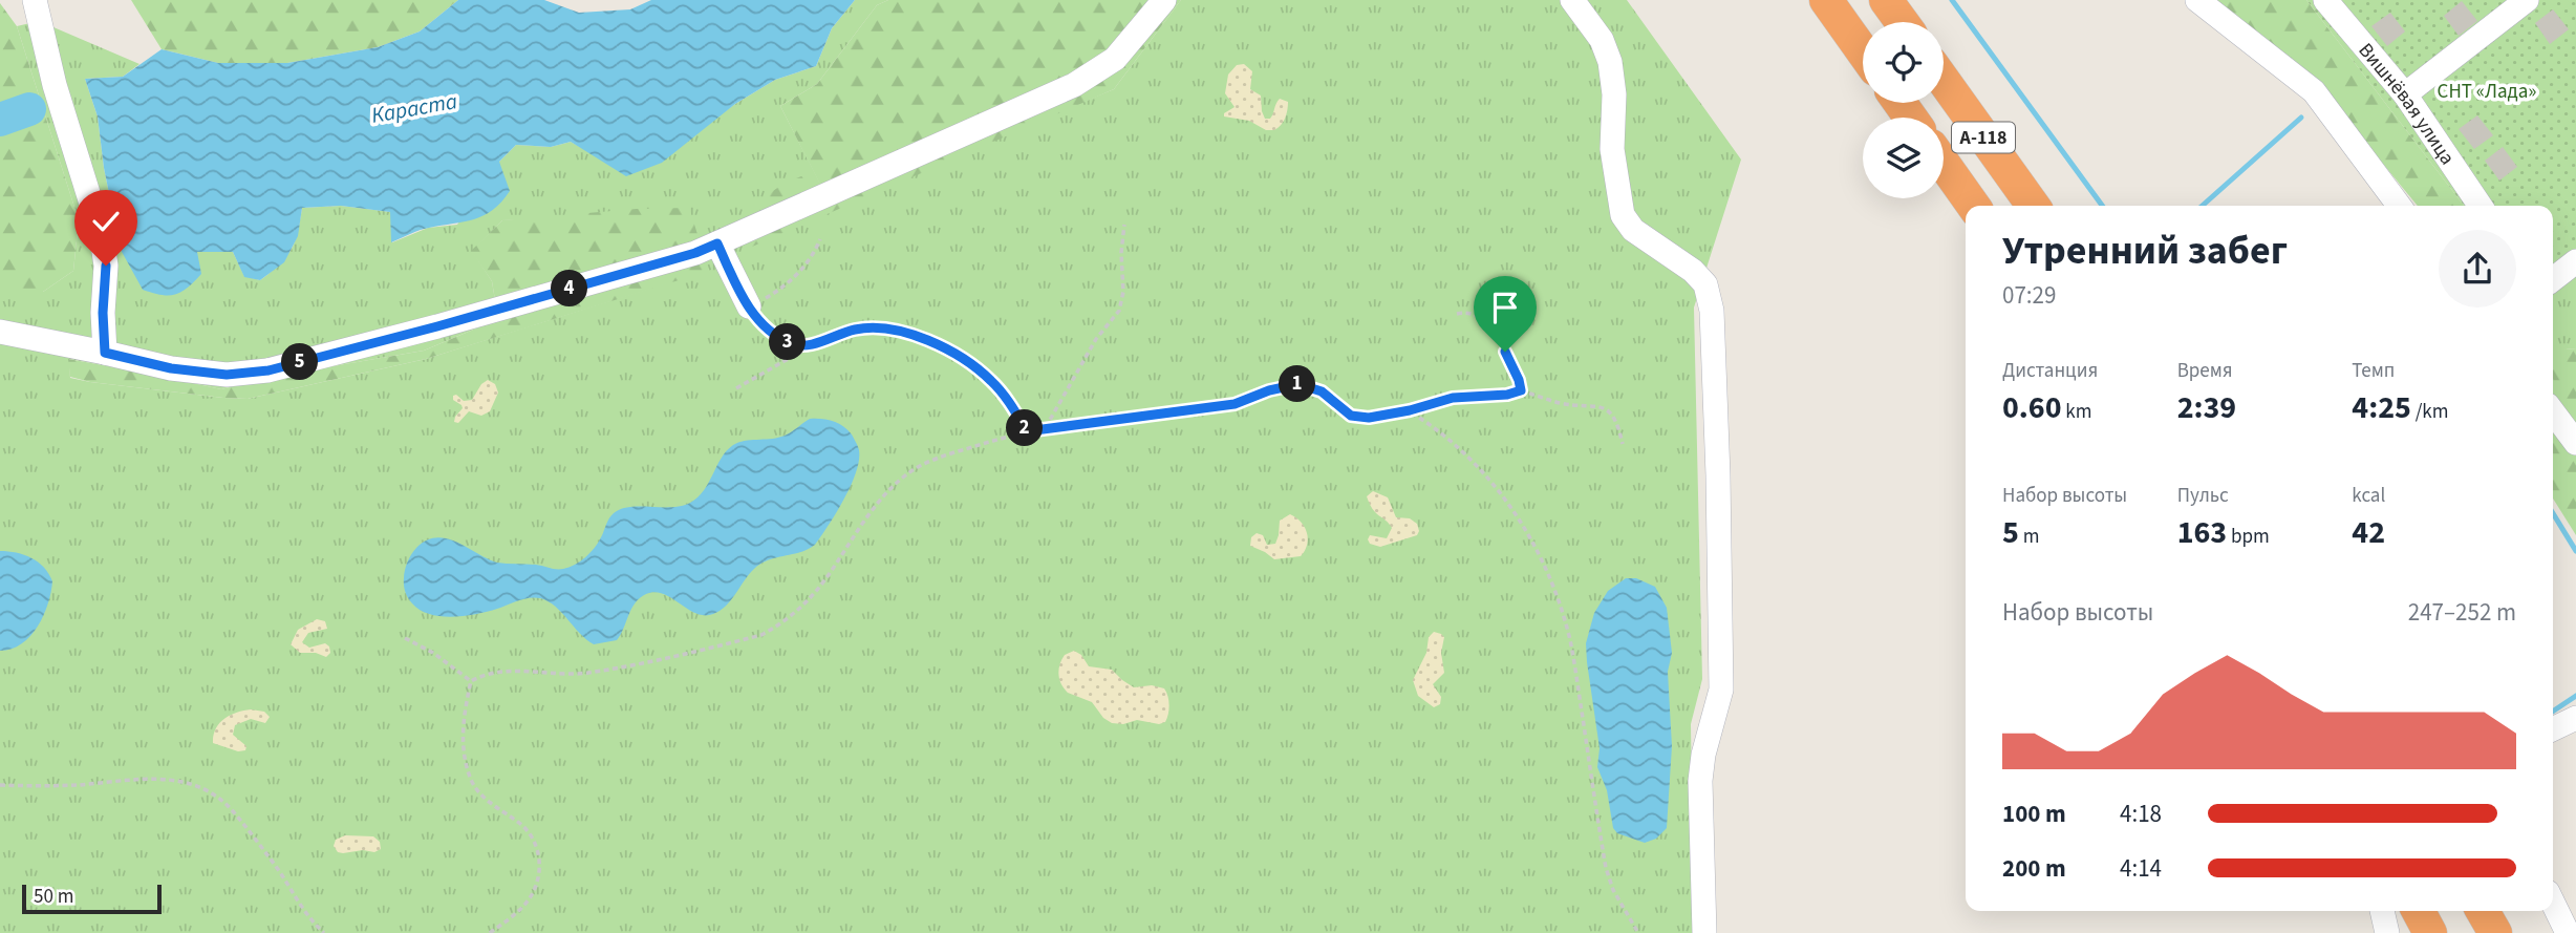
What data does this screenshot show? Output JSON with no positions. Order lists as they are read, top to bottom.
{
  "streets": {
    "highway": ["А-118"],
    "street": ["Вишнёвая улица"]
  },
  "water": ["Караста"],
  "parks": ["СНТ «Лада»"],
  "scale_bar": "50 m",
  "page": {
    "heading": ["Утренний забег", "07:29"],
    "pins": [
      "4",
      "3",
      "5",
      "1",
      "2"
    ],
    "stats": [
      ["Дистанция", "0.60 km"],
      ["Время", "2:39"],
      ["Темп", "4:25 /km"],
      ["Набор высоты", "5 m"],
      ["Пульс", "163 bpm"],
      ["kcal", "42"]
    ],
    "chart": ["Набор высоты", "247–252 m"],
    "list": [
      {
        "name": "100 m",
        "note": "4:18"
      },
      {
        "name": "200 m",
        "note": "4:14"
      }
    ],
    "scale": "50 m"
  }
}
